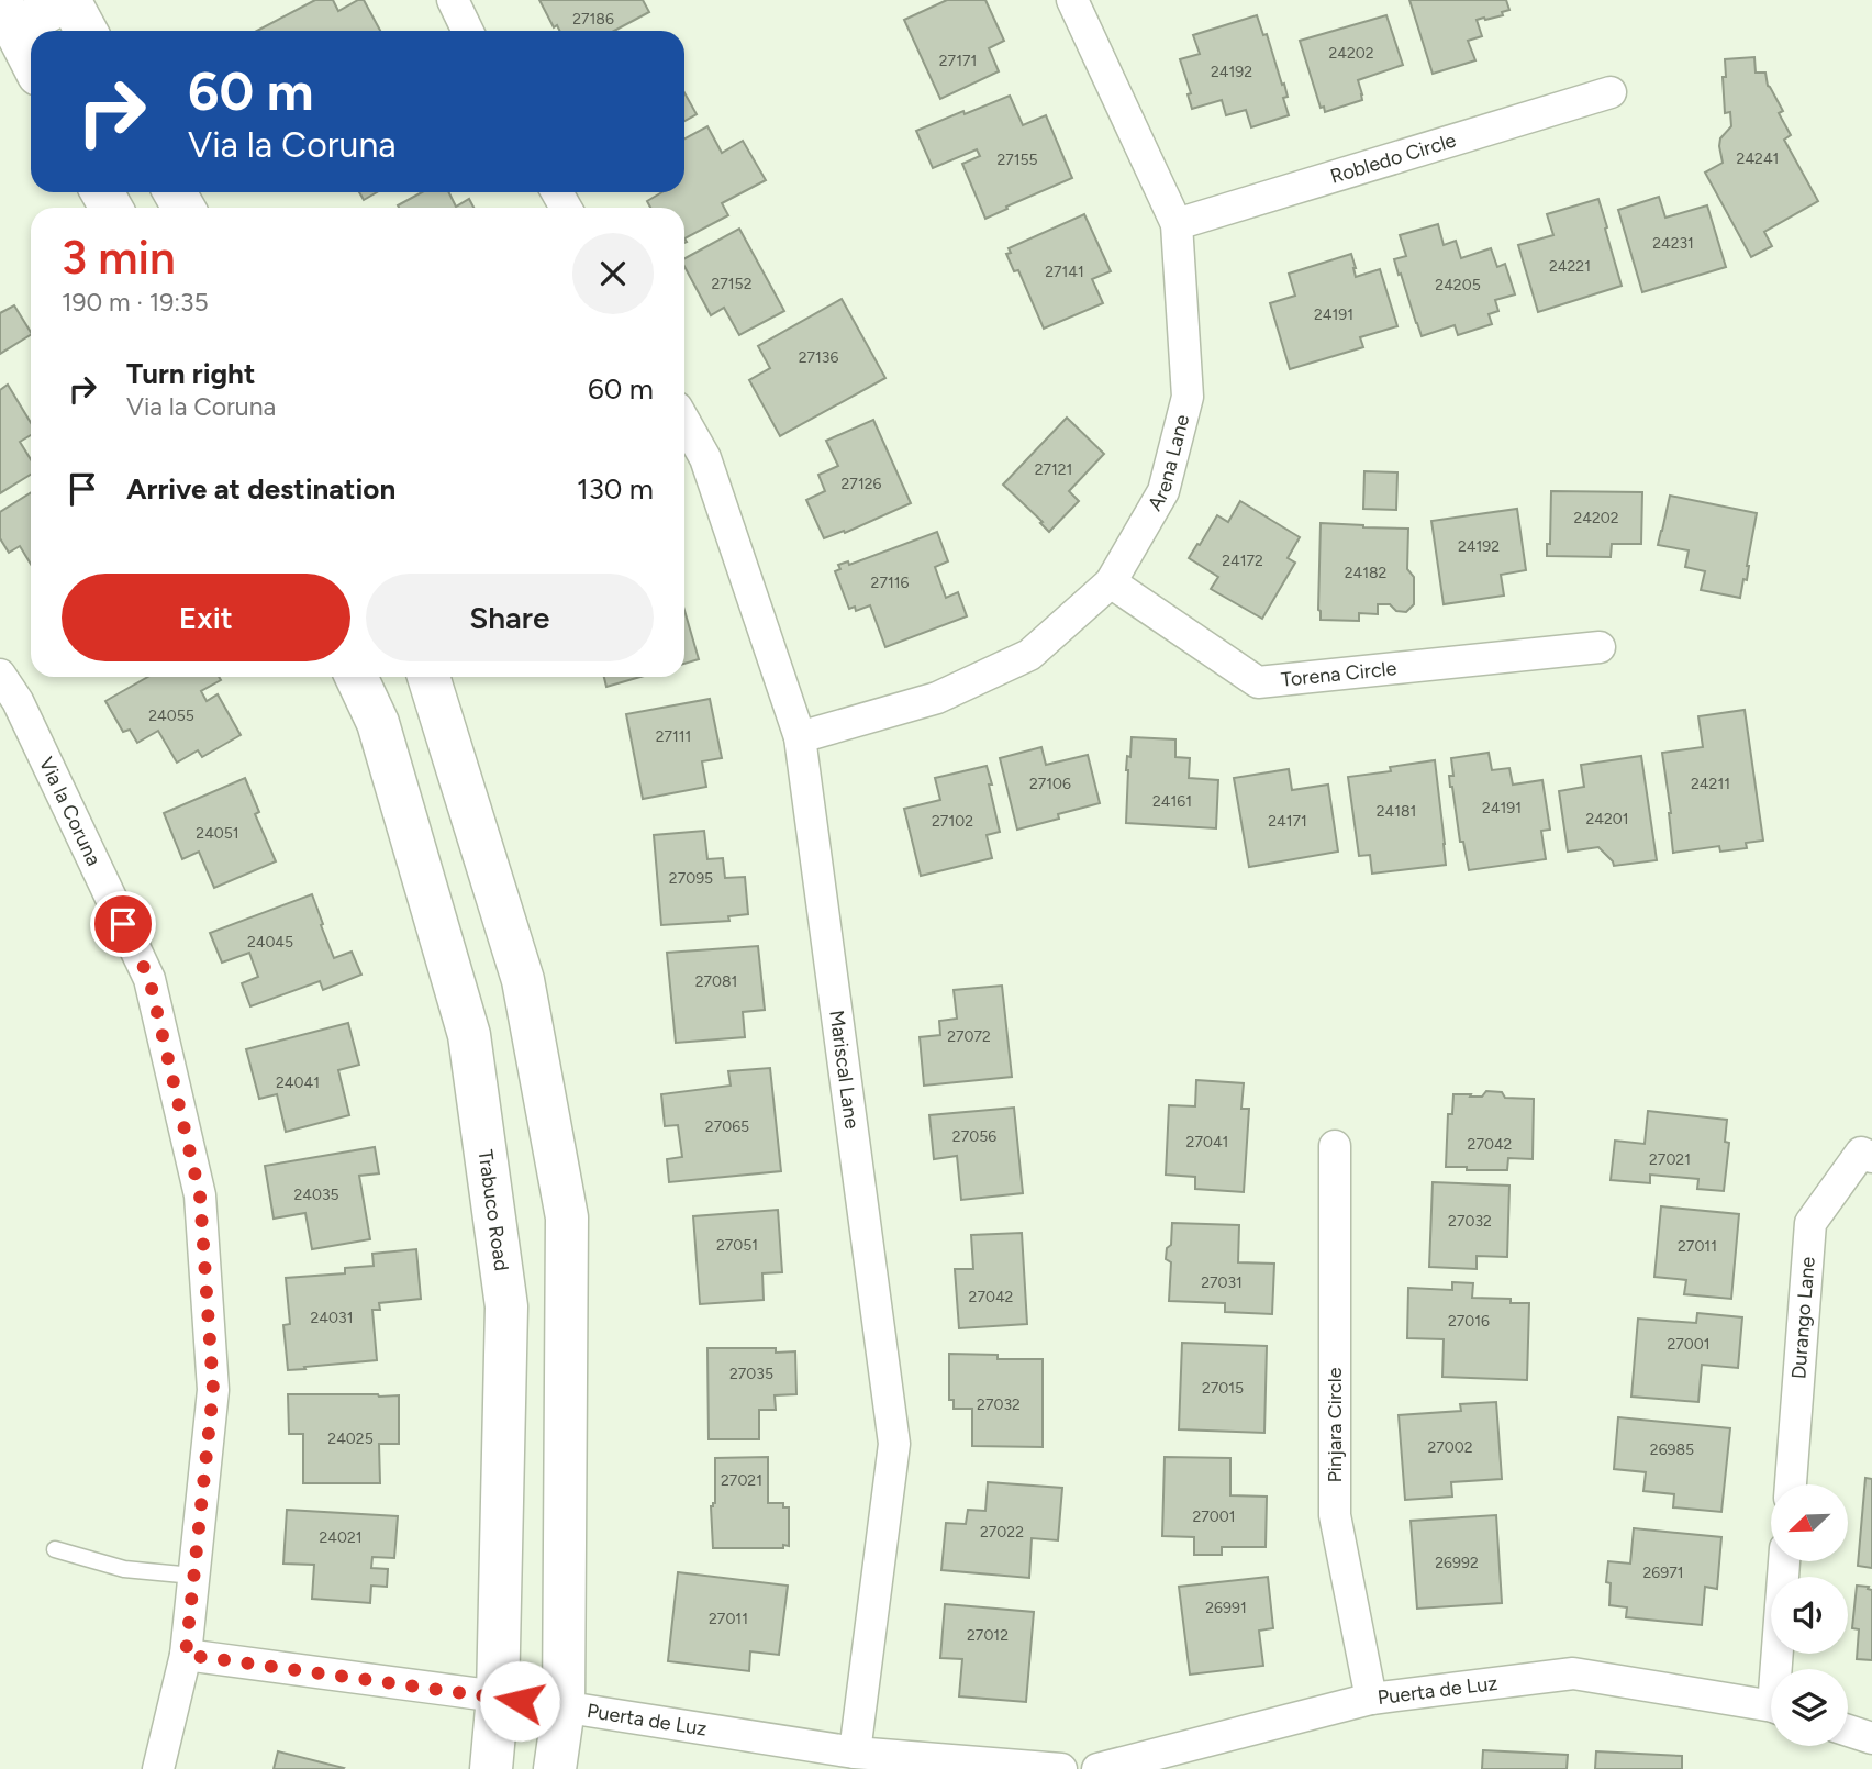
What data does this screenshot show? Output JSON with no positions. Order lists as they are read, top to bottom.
{
  "streets": {
    "main road": ["Trabuco Road"],
    "street": [
      "Robledo Circle",
      "Arena Lane",
      "Torena Circle",
      "Via la Coruna",
      "Mariscal Lane",
      "Durango Lane",
      "Pinjara Circle",
      "Puerta de Luz"
    ]
  },
  "crossings": [
    ["Robledo Circle", "Arena Lane"],
    ["Arena Lane", "Torena Circle"],
    ["Arena Lane", "Mariscal Lane"],
    ["Via la Coruna", "Puerta de Luz"],
    ["Mariscal Lane", "Puerta de Luz"],
    ["Trabuco Road", "Puerta de Luz"],
    ["Pinjara Circle", "Puerta de Luz"]
  ],
  "house_numbers": [
    "27186",
    "24202",
    "27171",
    "24192",
    "24241",
    "27155",
    "24231",
    "24221",
    "27141",
    "27152",
    "24205",
    "24191",
    "27136",
    "27121",
    "27126",
    "24202",
    "24192",
    "24172",
    "24182",
    "27116",
    "24055",
    "27111",
    "27106",
    "24211",
    "24161",
    "24191",
    "24181",
    "24201",
    "27102",
    "24171",
    "24051",
    "27095",
    "24045",
    "27081",
    "27072",
    "24041",
    "27065",
    "27056",
    "27041",
    "27042",
    "27021",
    "24035",
    "27032",
    "27051",
    "27011",
    "27031",
    "27042",
    "24031",
    "27016",
    "27001",
    "27035",
    "27015",
    "27032",
    "24025",
    "27002",
    "26985",
    "27021",
    "27001",
    "27022",
    "24021",
    "26992",
    "26971",
    "26991",
    "27011",
    "27012"
  ],
  "north": "bottom left",
  "page": {
    "turn": ["60 m", "Via la Coruna"],
    "heading": ["3 min", "190 m · 19:35"],
    "list": [
      {
        "name": "Turn right",
        "note": "Via la Coruna",
        "value": "60 m"
      },
      {
        "name": "Arrive at destination",
        "value": "130 m"
      }
    ],
    "buttons": ["Exit", "Share"]
  }
}
